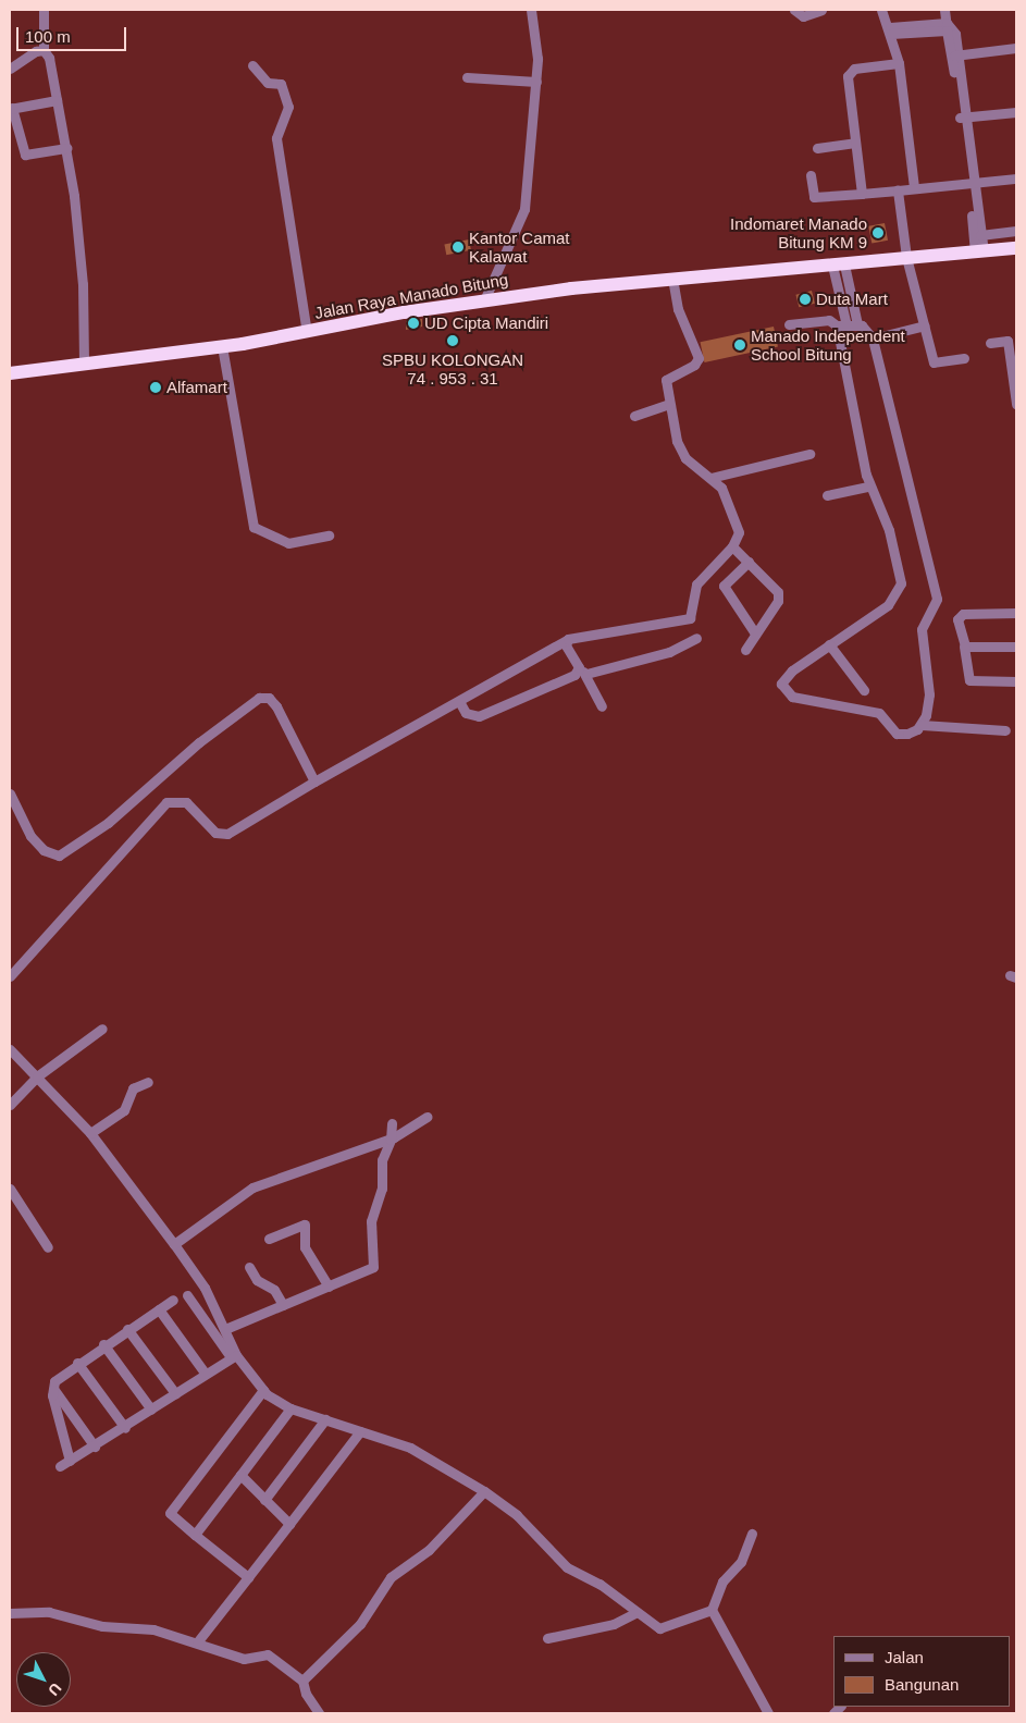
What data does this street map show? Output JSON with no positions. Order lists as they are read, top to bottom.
{
  "streets": {
    "highway": ["Jalan Raya Manado Bitung"]
  },
  "places": [
    "Indomaret Manado Bitung KM 9",
    "Kantor Camat Kalawat",
    "Duta Mart",
    "UD Cipta Mandiri",
    "SPBU KOLONGAN 74 . 953 . 31",
    "Manado Independent School Bitung",
    "Alfamart"
  ],
  "legend": ["Jalan", "Bangunan"],
  "scale_bar": "100 m",
  "north": "bottom right"
}
